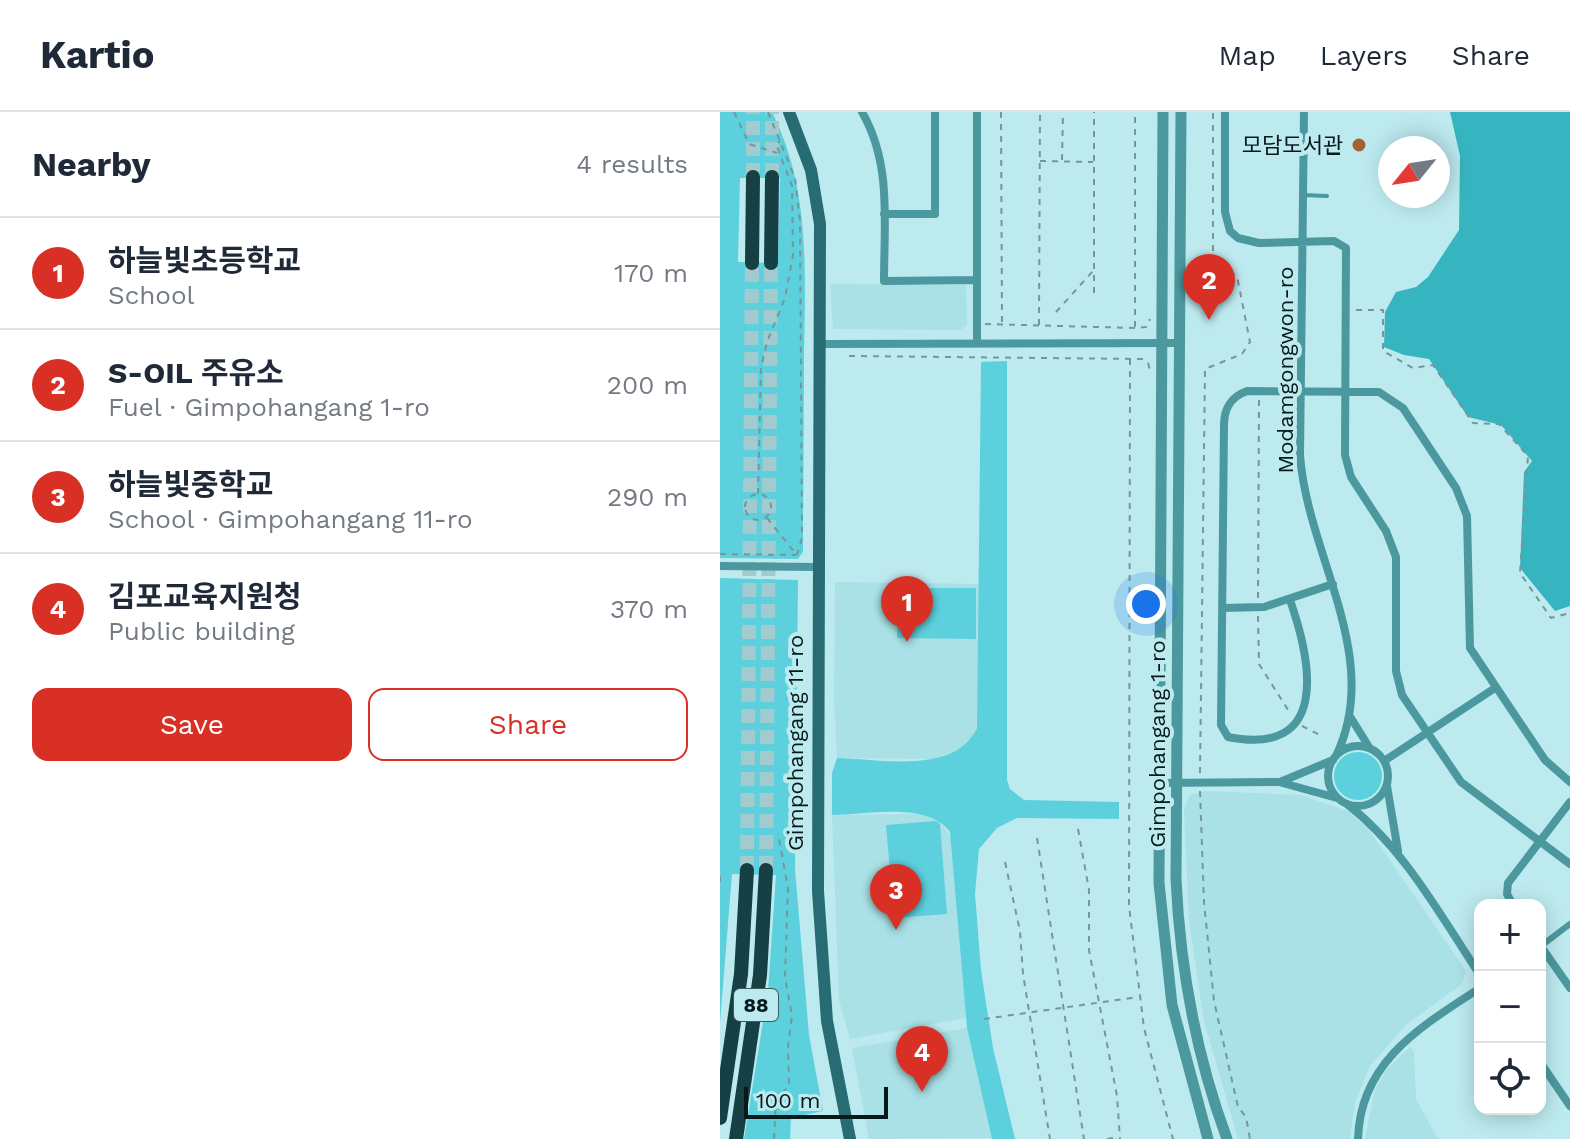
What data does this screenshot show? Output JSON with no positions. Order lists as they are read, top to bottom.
{
  "streets": {
    "highway": ["88"],
    "main road": ["Gimpohangang 11-ro"],
    "street": ["Modamgongwon-ro", "Gimpohangang 1-ro"]
  },
  "places": ["모담도서관"],
  "scale_bar": "100 m",
  "north": "bottom left",
  "page": {
    "header": "Kartio",
    "nav": ["Map", "Layers", "Share"],
    "heading": ["Nearby", "4 results"],
    "list": [
      {
        "mark": "1",
        "name": "하늘빛초등학교",
        "note": "School",
        "value": "170 m"
      },
      {
        "mark": "2",
        "name": "S-OIL 주유소",
        "note": "Fuel · Gimpohangang 1-ro",
        "value": "200 m"
      },
      {
        "mark": "3",
        "name": "하늘빛중학교",
        "note": "School · Gimpohangang 11-ro",
        "value": "290 m"
      },
      {
        "mark": "4",
        "name": "김포교육지원청",
        "note": "Public building",
        "value": "370 m"
      }
    ],
    "pins": [
      "2",
      "1",
      "3",
      "4"
    ],
    "buttons": ["Save", "Share"],
    "map_buttons": ["+", "−"],
    "scale": "100 m"
  }
}
